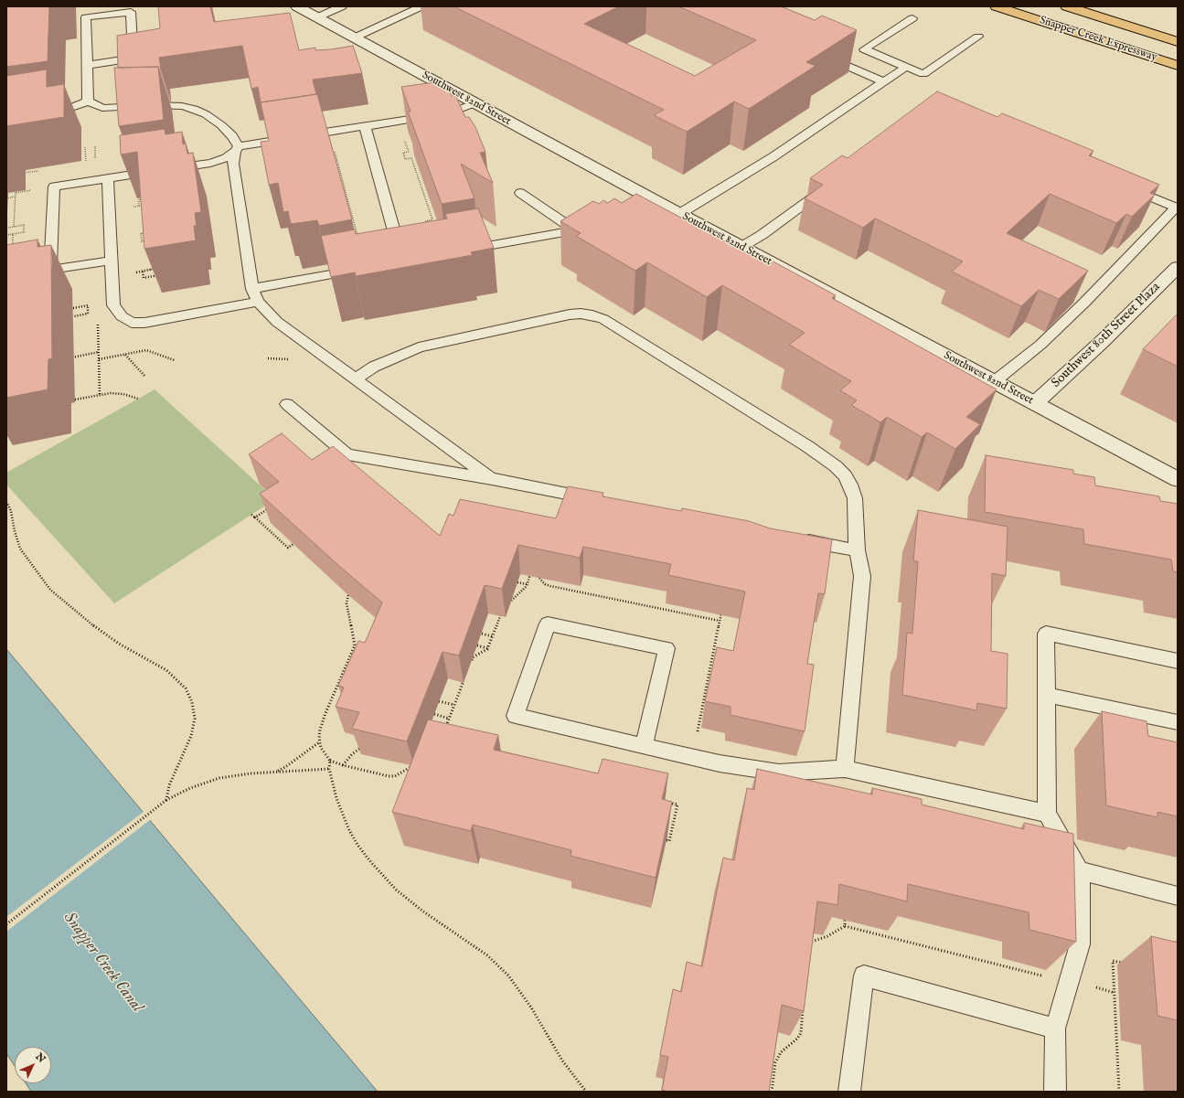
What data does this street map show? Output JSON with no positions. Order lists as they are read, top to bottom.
{
  "streets": {
    "highway": ["Snapper Creek Expressway"],
    "street": ["Southwest 82nd Street", "Southwest 80th Street Plaza"]
  },
  "crossings": [
    ["Southwest 82nd Street", "Southwest 80th Street Plaza"]
  ],
  "water": ["Snapper Creek Canal"],
  "north": "top right"
}
